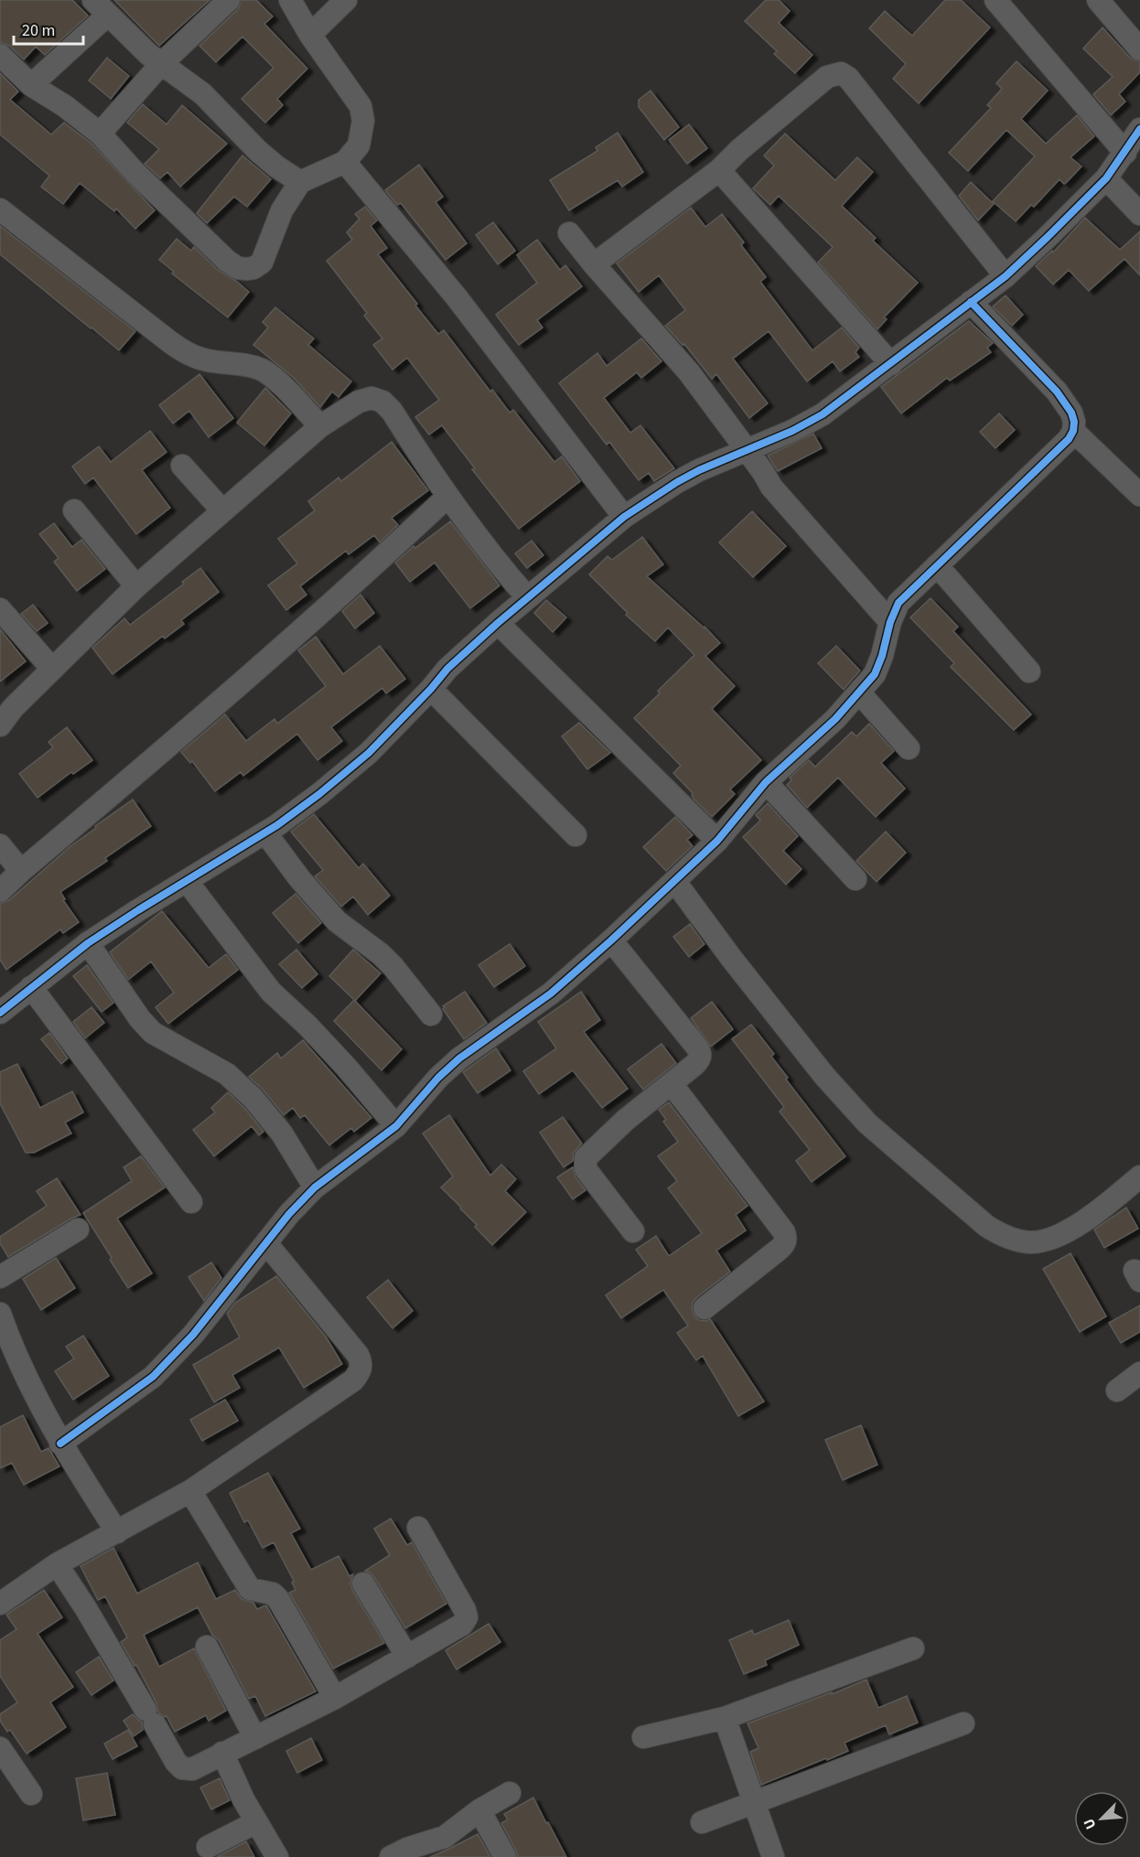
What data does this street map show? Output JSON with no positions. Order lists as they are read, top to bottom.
{
  "scale_bar": "20 m",
  "north": "bottom left"
}
